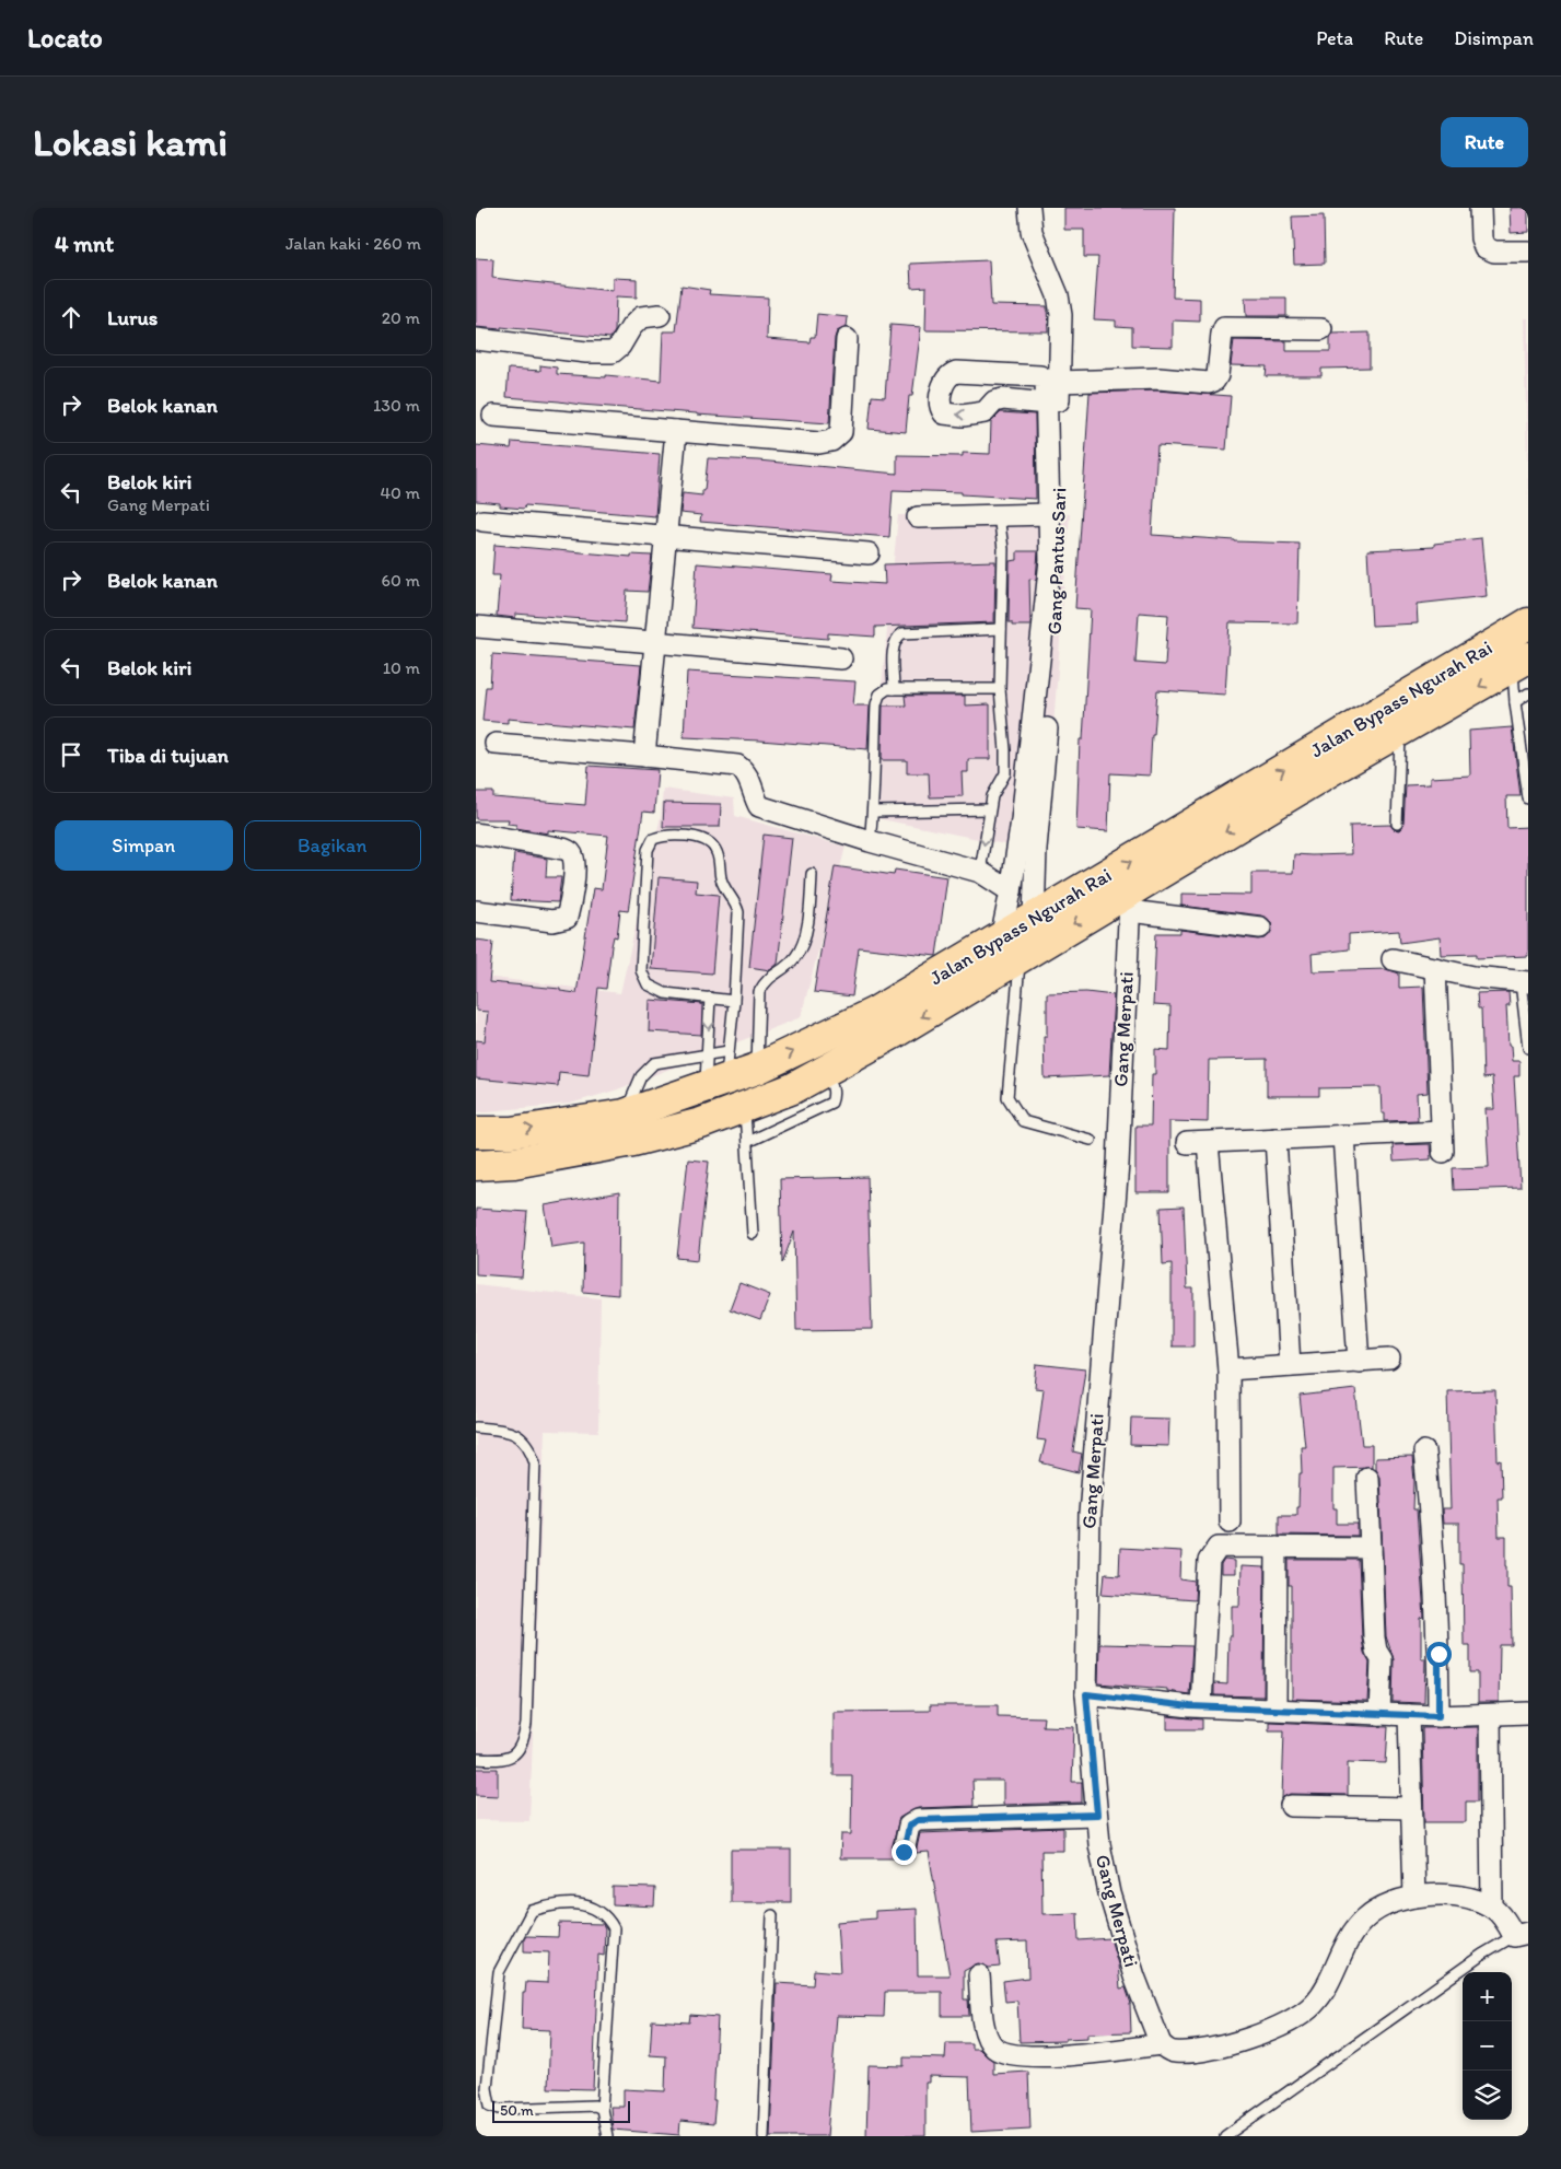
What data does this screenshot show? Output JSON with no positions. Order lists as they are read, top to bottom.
{
  "streets": {
    "highway": ["Jalan Bypass Ngurah Rai"],
    "street": ["Gang Pantus Sari", "Gang Merpati"]
  },
  "crossings": [
    ["Gang Pantus Sari", "Jalan Bypass Ngurah Rai"],
    ["Jalan Bypass Ngurah Rai", "Gang Merpati"]
  ],
  "scale_bar": "50 m",
  "page": {
    "header": "Locato",
    "nav": ["Peta", "Rute", "Disimpan"],
    "buttons": [
      "Rute",
      ["Simpan", "Bagikan"]
    ],
    "title": "Lokasi kami",
    "heading": ["4 mnt", "Jalan kaki · 260 m"],
    "list": [
      ["Lurus", "20 m"],
      ["Belok kanan", "130 m"],
      ["Belok kiri", "Gang Merpati", "40 m"],
      ["Belok kanan", "60 m"],
      ["Belok kiri", "10 m"],
      "Tiba di tujuan"
    ],
    "map_buttons": ["+", "−"],
    "scale": "50 m"
  }
}
